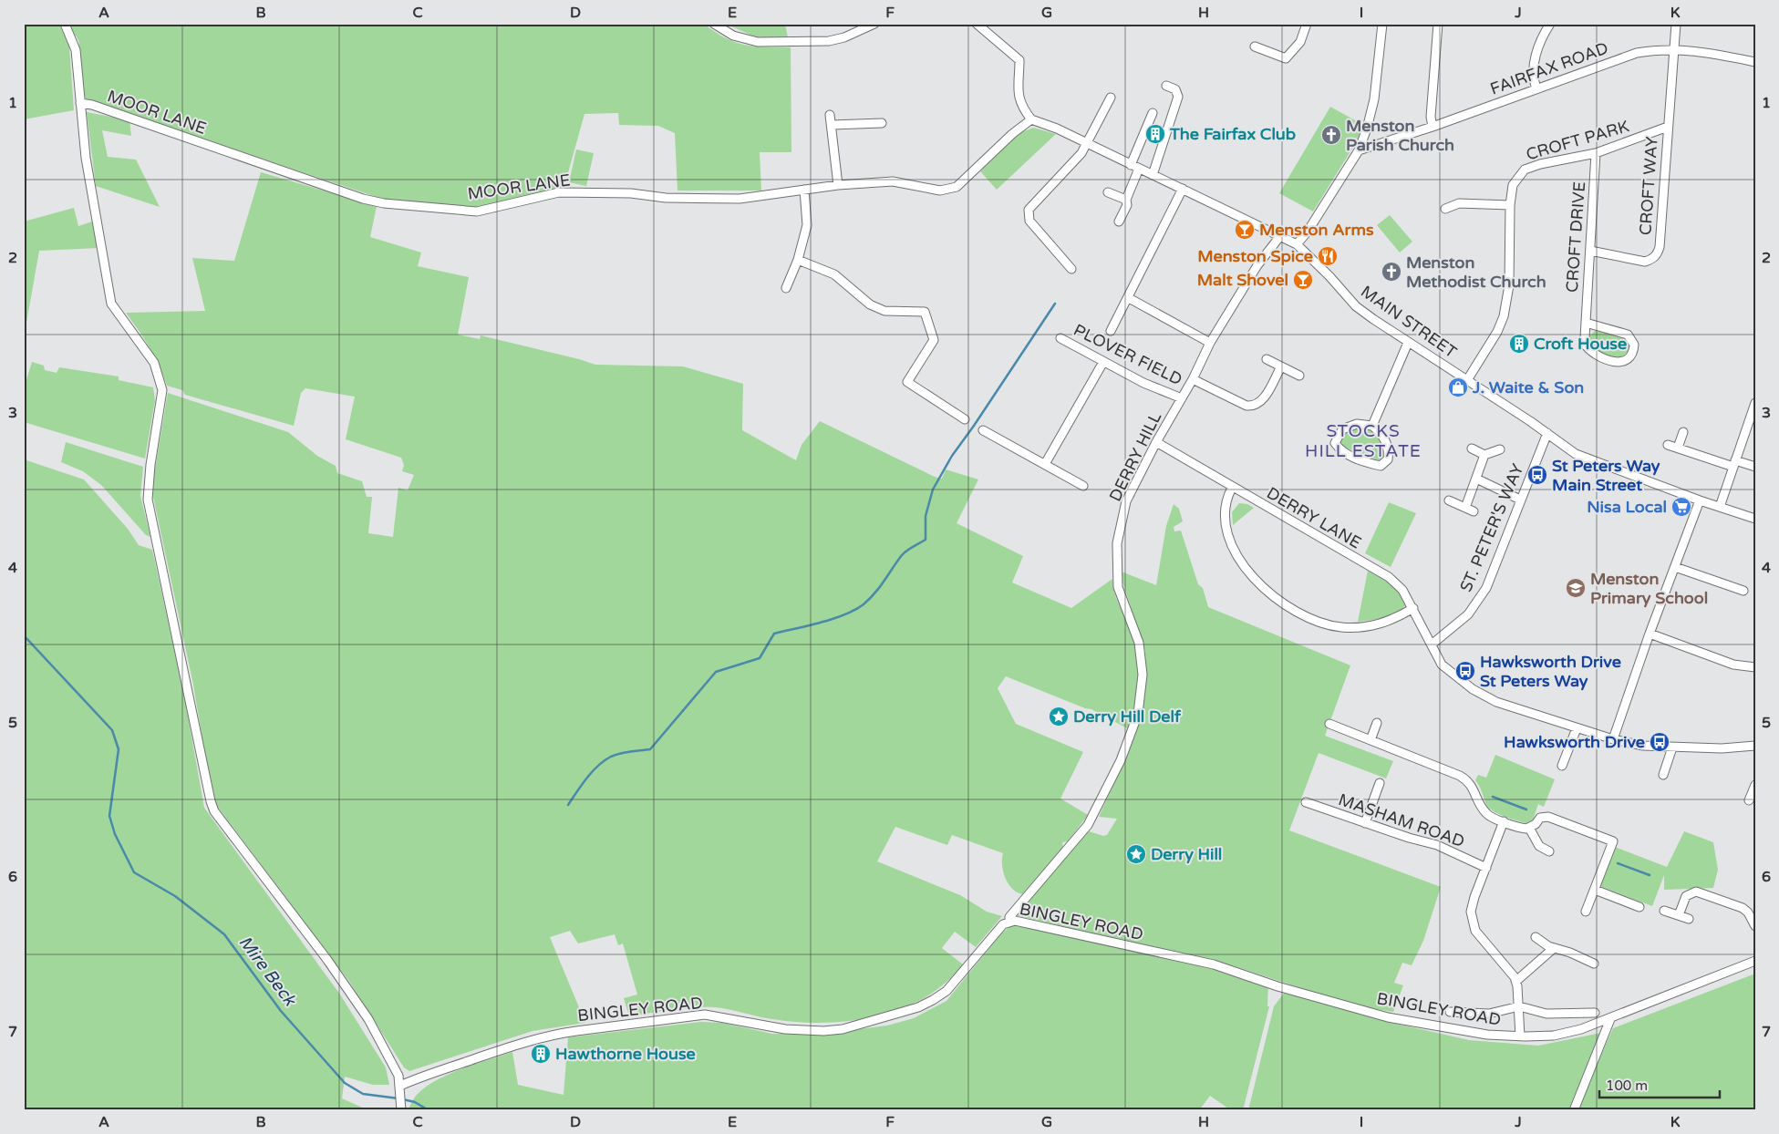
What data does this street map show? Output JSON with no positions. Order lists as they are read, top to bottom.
{
  "streets": {
    "street": [
      "FAIRFAX ROAD",
      "MOOR LANE",
      "CROFT PARK",
      "CROFT WAY",
      "CROFT DRIVE",
      "MAIN STREET",
      "PLOVER FIELD",
      "DERRY HILL",
      "DERRY LANE",
      "ST. PETER'S WAY",
      "MASHAM ROAD",
      "BINGLEY ROAD"
    ]
  },
  "crossings": [
    ["FAIRFAX ROAD", "CROFT WAY"],
    ["MOOR LANE", "MAIN STREET"],
    ["CROFT PARK", "CROFT WAY"],
    ["CROFT PARK", "CROFT DRIVE"],
    ["CROFT PARK", "MAIN STREET"],
    ["CROFT WAY", "CROFT DRIVE"],
    ["MAIN STREET", "DERRY HILL"],
    ["MAIN STREET", "ST. PETER'S WAY"],
    ["PLOVER FIELD", "DERRY HILL"],
    ["DERRY HILL", "DERRY LANE"],
    ["DERRY HILL", "BINGLEY ROAD"],
    ["DERRY LANE", "ST. PETER'S WAY"]
  ],
  "districts": ["STOCKS HILL ESTATE"],
  "water": ["Mire Beck"],
  "places": {
    "building": ["The Fairfax Club", "Croft House", "Hawthorne House"],
    "church": ["Menston Parish Church", "Menston Methodist Church"],
    "bar": ["Menston Arms", "Malt Shovel"],
    "restaurant": ["Menston Spice"],
    "shop": ["J. Waite & Son"],
    "bus stop": ["St Peters Way Main Street", "Hawksworth Drive St Peters Way", "Hawksworth Drive"],
    "supermarket": ["Nisa Local"],
    "school or university": ["Menston Primary School"],
    "place": ["Derry Hill Delf", "Derry Hill"]
  },
  "scale_bar": "100 m",
  "grid": {
    "columns": [
      "A",
      "B",
      "C",
      "D",
      "E",
      "F",
      "G",
      "H",
      "I",
      "J",
      "K"
    ],
    "rows": [
      "1",
      "2",
      "3",
      "4",
      "5",
      "6",
      "7"
    ]
  }
}
